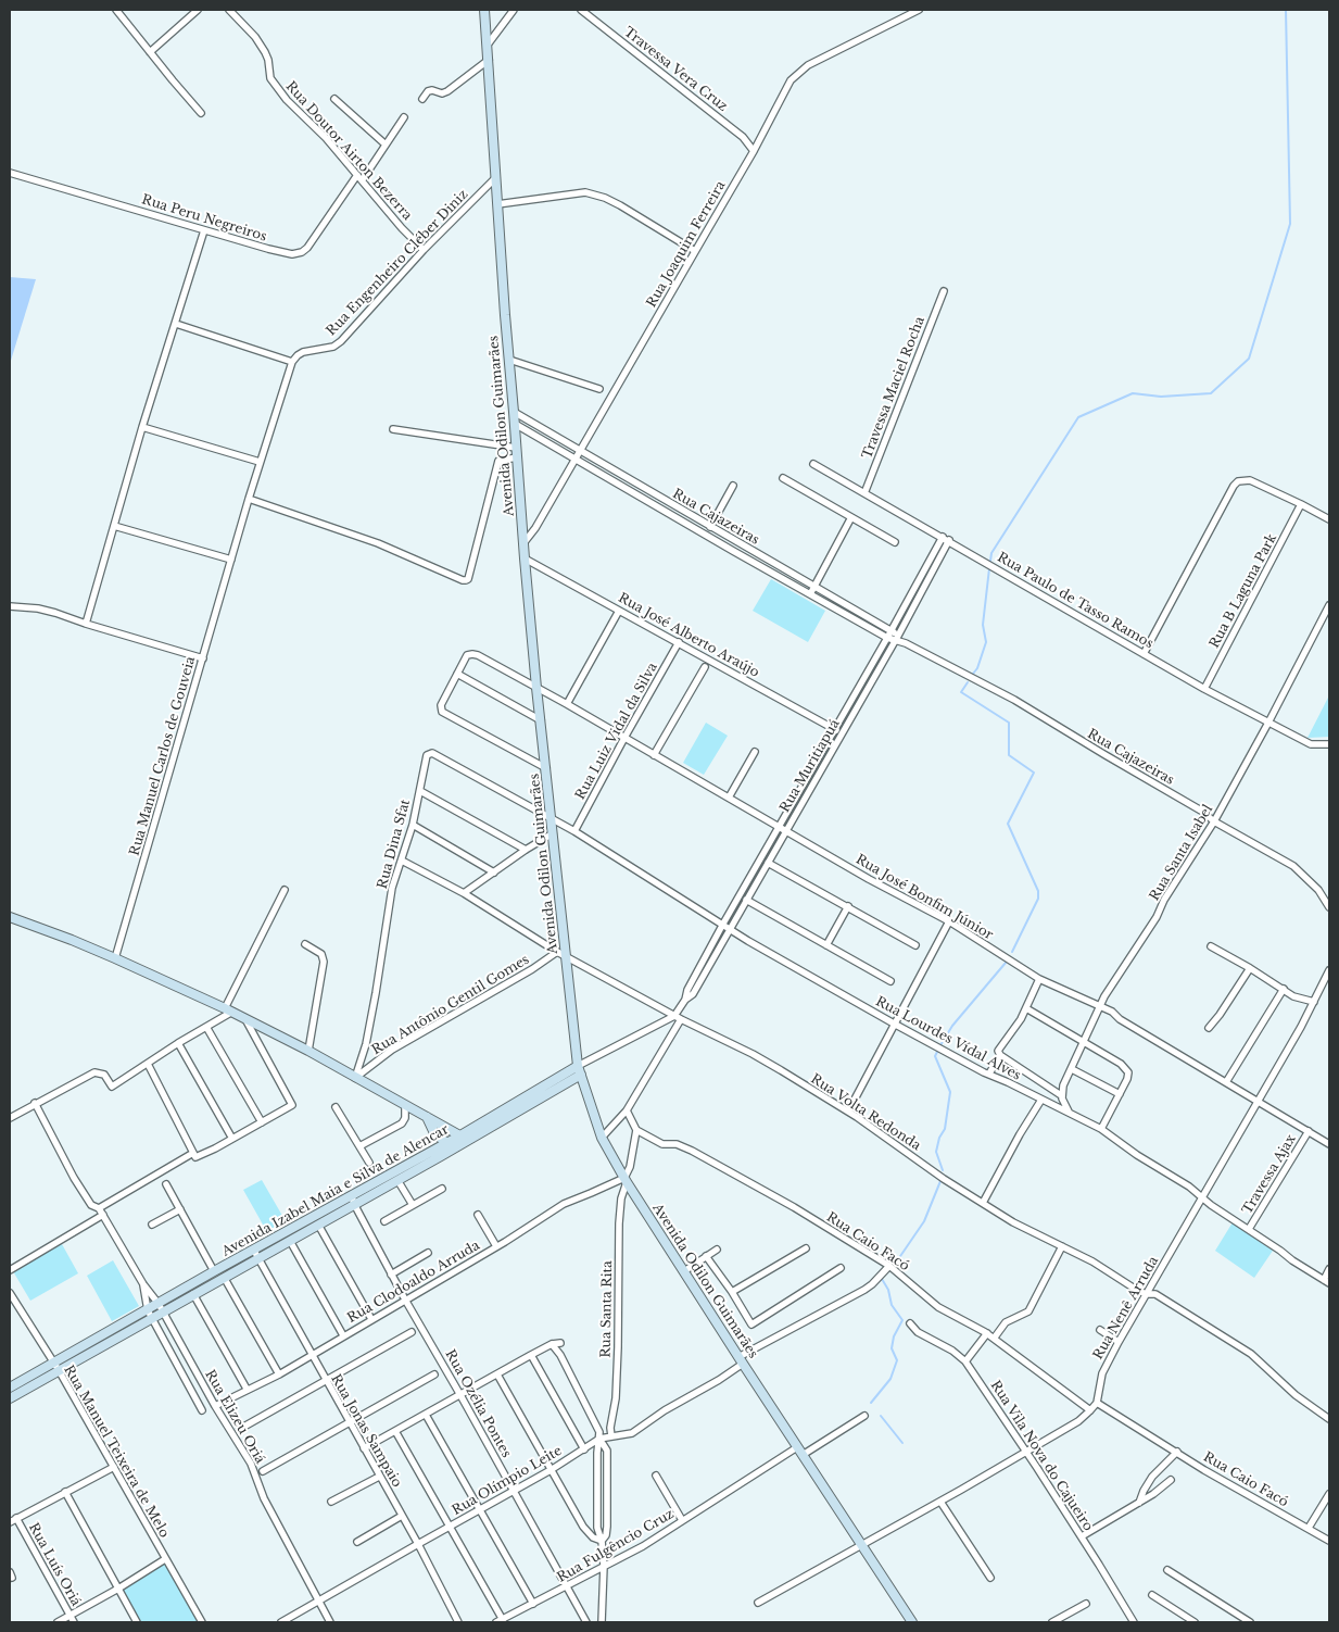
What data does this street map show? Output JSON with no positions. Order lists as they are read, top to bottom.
{
  "streets": {
    "street": [
      "Travessa Vera Cruz",
      "Rua Doutor Airton Bezerra",
      "Rua Peru Negreiros",
      "Rua Joaquim Ferreira",
      "Rua Engenheiro Cléber Diniz",
      "Travessa Maciel Rocha",
      "Avenida Odilon Guimarães",
      "Rua Cajazeiras",
      "Rua B Laguna Park",
      "Rua Paulo de Tasso Ramos",
      "Rua José Alberto Araújo",
      "Rua Luiz Vidal da Silva",
      "Rua Manuel Carlos de Gouveia",
      "Rua Muritiapuá",
      "Rua Dina Sfat",
      "Rua Santa Isabel",
      "Rua José Bonfim Júnior",
      "Rua Antônio Gentil Gomes",
      "Rua Lourdes Vídal Alves",
      "Rua Volta Redonda",
      "Travessa Ajax",
      "Avenida Izabel Maia e Silva de Alencar",
      "Rua Caio Facó",
      "Rua Clodoaldo Arruda",
      "Rua Nenê Arruda",
      "Rua Santa Rita",
      "Rua Ozélia Pontes",
      "Rua Elizeu Oriá",
      "Rua Jonas Sampaio",
      "Rua Manuel Teixeira de Melo",
      "Rua Vila Nova do Cajueiro",
      "Rua Olímpio Leite",
      "Rua Fulgêncio Cruz",
      "Rua Luís Oriá"
    ]
  },
  "crossings": [
    ["Travessa Vera Cruz", "Rua Joaquim Ferreira"],
    ["Rua Doutor Airton Bezerra", "Rua Peru Negreiros"],
    ["Rua Doutor Airton Bezerra", "Rua Engenheiro Cléber Diniz"],
    ["Rua Joaquim Ferreira", "Avenida Odilon Guimarães"],
    ["Rua Joaquim Ferreira", "Rua Cajazeiras"],
    ["Rua Engenheiro Cléber Diniz", "Avenida Odilon Guimarães"],
    ["Travessa Maciel Rocha", "Rua Paulo de Tasso Ramos"],
    ["Avenida Odilon Guimarães", "Rua Cajazeiras"],
    ["Avenida Odilon Guimarães", "Rua José Alberto Araújo"],
    ["Avenida Odilon Guimarães", "Rua Dina Sfat"],
    ["Avenida Odilon Guimarães", "Rua José Bonfim Júnior"],
    ["Avenida Odilon Guimarães", "Rua Lourdes Vídal Alves"],
    ["Avenida Odilon Guimarães", "Rua Volta Redonda"],
    ["Avenida Odilon Guimarães", "Avenida Izabel Maia e Silva de Alencar"],
    ["Avenida Odilon Guimarães", "Rua Clodoaldo Arruda"],
    ["Avenida Odilon Guimarães", "Rua Santa Rita"],
    ["Avenida Odilon Guimarães", "Rua Olímpio Leite"],
    ["Avenida Odilon Guimarães", "Rua Fulgêncio Cruz"],
    ["Rua Cajazeiras", "Rua Muritiapuá"],
    ["Rua Cajazeiras", "Rua Santa Isabel"],
    ["Rua B Laguna Park", "Rua Paulo de Tasso Ramos"],
    ["Rua Paulo de Tasso Ramos", "Rua Muritiapuá"],
    ["Rua Paulo de Tasso Ramos", "Rua Santa Isabel"],
    ["Rua José Alberto Araújo", "Rua Luiz Vidal da Silva"],
    ["Rua José Alberto Araújo", "Rua Muritiapuá"],
    ["Rua Luiz Vidal da Silva", "Rua José Bonfim Júnior"],
    ["Rua Luiz Vidal da Silva", "Rua Lourdes Vídal Alves"],
    ["Rua Muritiapuá", "Rua José Bonfim Júnior"],
    ["Rua Muritiapuá", "Rua Lourdes Vídal Alves"],
    ["Rua Muritiapuá", "Rua Volta Redonda"],
    ["Rua Muritiapuá", "Avenida Izabel Maia e Silva de Alencar"],
    ["Rua Dina Sfat", "Rua Antônio Gentil Gomes"],
    ["Rua Dina Sfat", "Rua Lourdes Vídal Alves"],
    ["Rua Dina Sfat", "Rua Volta Redonda"],
    ["Rua Santa Isabel", "Rua José Bonfim Júnior"],
    ["Rua José Bonfim Júnior", "Travessa Ajax"],
    ["Rua José Bonfim Júnior", "Rua Nenê Arruda"],
    ["Rua Antônio Gentil Gomes", "Rua Volta Redonda"],
    ["Rua Lourdes Vídal Alves", "Travessa Ajax"],
    ["Rua Lourdes Vídal Alves", "Rua Nenê Arruda"],
    ["Rua Volta Redonda", "Avenida Izabel Maia e Silva de Alencar"],
    ["Rua Volta Redonda", "Rua Nenê Arruda"],
    ["Avenida Izabel Maia e Silva de Alencar", "Rua Ozélia Pontes"],
    ["Avenida Izabel Maia e Silva de Alencar", "Rua Elizeu Oriá"],
    ["Avenida Izabel Maia e Silva de Alencar", "Rua Jonas Sampaio"],
    ["Avenida Izabel Maia e Silva de Alencar", "Rua Manuel Teixeira de Melo"],
    ["Rua Caio Facó", "Rua Nenê Arruda"],
    ["Rua Caio Facó", "Rua Olímpio Leite"],
    ["Rua Clodoaldo Arruda", "Rua Santa Rita"],
    ["Rua Clodoaldo Arruda", "Rua Ozélia Pontes"],
    ["Rua Clodoaldo Arruda", "Rua Elizeu Oriá"],
    ["Rua Clodoaldo Arruda", "Rua Jonas Sampaio"],
    ["Rua Santa Rita", "Rua Olímpio Leite"],
    ["Rua Ozélia Pontes", "Rua Olímpio Leite"],
    ["Rua Ozélia Pontes", "Rua Fulgêncio Cruz"],
    ["Rua Elizeu Oriá", "Rua Olímpio Leite"],
    ["Rua Jonas Sampaio", "Rua Olímpio Leite"]
  ]
}
